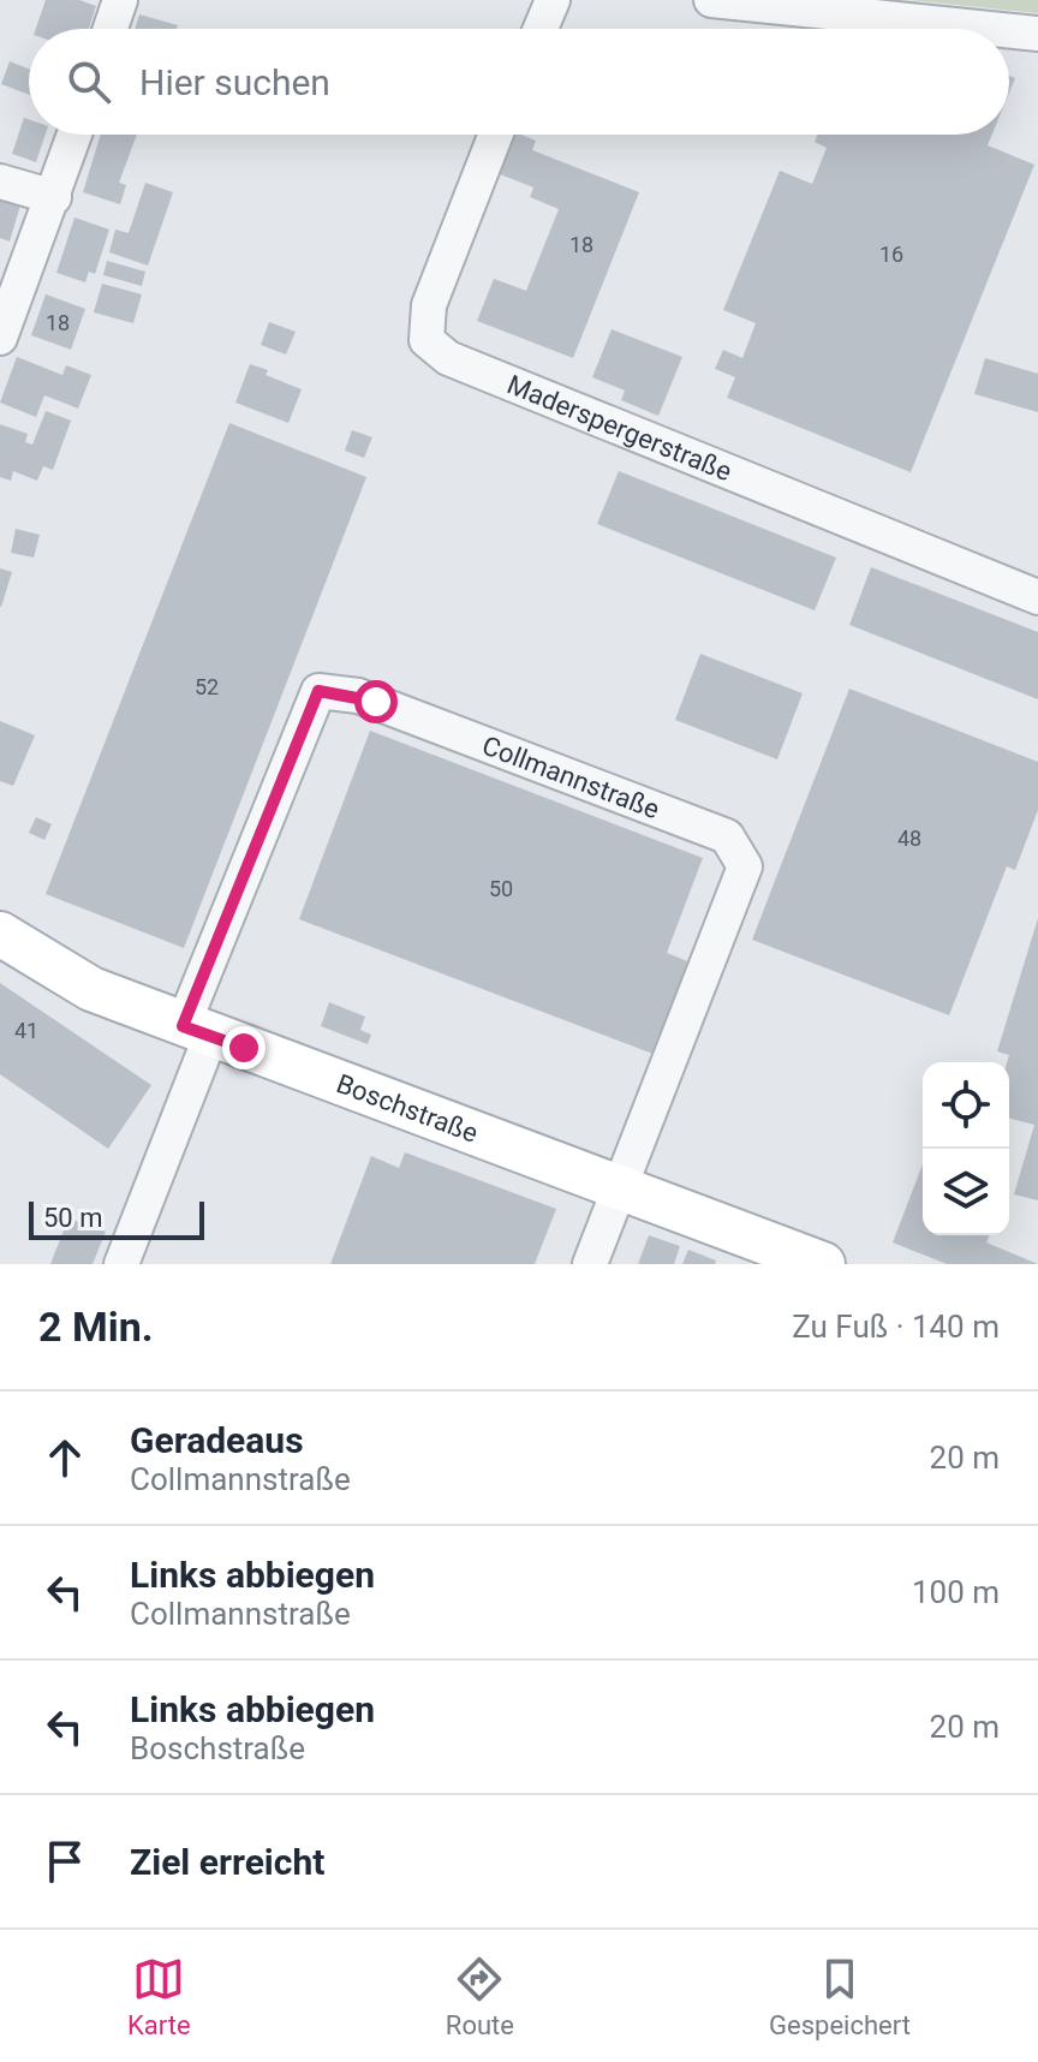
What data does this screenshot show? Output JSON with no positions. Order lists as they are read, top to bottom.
{
  "streets": {
    "main road": ["Boschstraße"],
    "street": ["Maderspergerstraße", "Collmannstraße"]
  },
  "crossings": [
    ["Collmannstraße", "Boschstraße"]
  ],
  "house_numbers": [
    "18",
    "16",
    "18",
    "52",
    "48",
    "50",
    "41"
  ],
  "scale_bar": "50 m",
  "page": {
    "search": "Hier suchen",
    "scale": "50 m",
    "heading": ["2 Min.", "Zu Fuß · 140 m"],
    "list": [
      ["Geradeaus", "Collmannstraße", "20 m"],
      ["Links abbiegen", "Collmannstraße", "100 m"],
      ["Links abbiegen", "Boschstraße", "20 m"],
      "Ziel erreicht"
    ],
    "nav": ["Karte", "Route", "Gespeichert"]
  }
}
